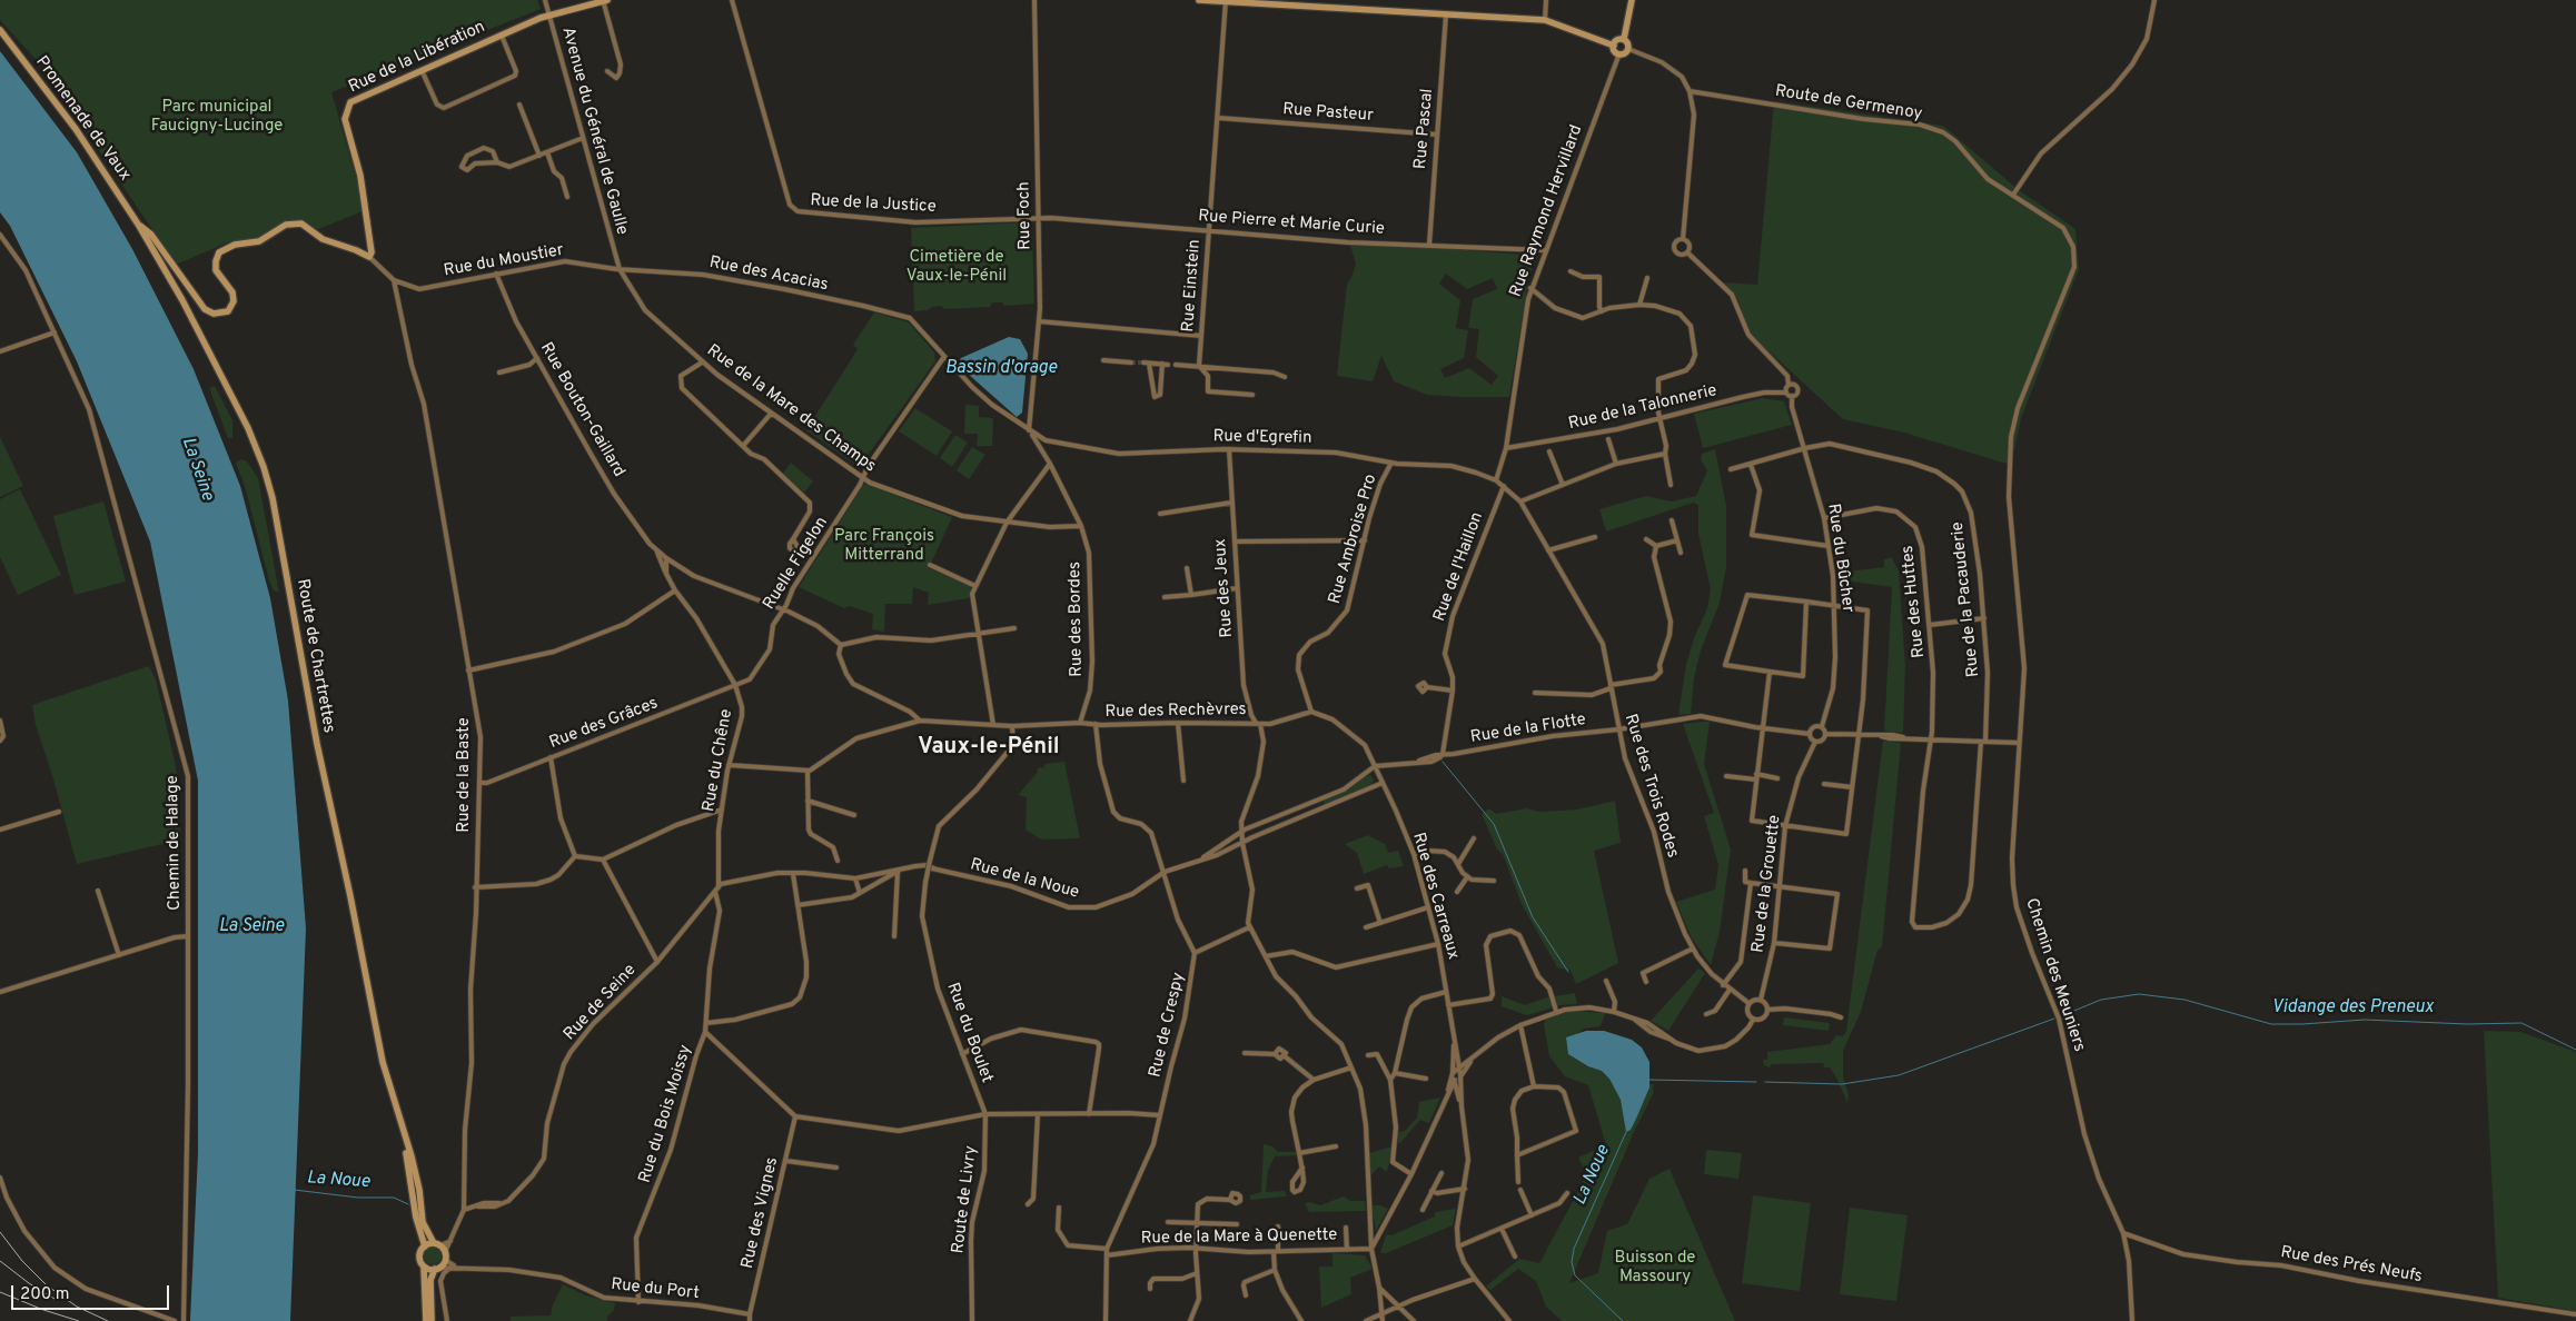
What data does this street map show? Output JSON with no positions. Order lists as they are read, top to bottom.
{
  "streets": {
    "main road": ["Rue de la Libération", "Promenade de Vaux", "Route de Chartrettes"],
    "street": [
      "Route de Germenoy",
      "Rue Pasteur",
      "Rue Pascal",
      "Avenue du Général de Gaulle",
      "Rue de la Justice",
      "Rue Raymond Hervillard",
      "Rue Foch",
      "Rue Pierre et Marie Curie",
      "Rue du Moustier",
      "Rue des Acacias",
      "Rue Einstein",
      "Rue de la Talonnerie",
      "Rue de la Mare des Champs",
      "Rue Bouton-Gaillard",
      "Rue d'Egrefin",
      "Rue Ambroise Pro",
      "Rue du Bûcher",
      "Ruelle Figelon",
      "Rue de l'Haillon",
      "Rue des Jeux",
      "Rue de la Pacauderie",
      "Rue des Huttes",
      "Rue des Bordes",
      "Rue des Rechèvres",
      "Rue des Grâces",
      "Rue de la Flotte",
      "Rue du Chêne",
      "Rue de la Baste",
      "Rue des Trois Rodes",
      "Chemin de Halage",
      "Rue de la Noue",
      "Rue de la Grouette",
      "Rue des Carreaux",
      "Chemin des Meuniers",
      "Rue de Seine",
      "Rue de Crespy",
      "Rue du Boulet",
      "Rue du Bois Moissy",
      "Route de Livry",
      "Rue des Vignes",
      "Rue de la Mare à Quenette",
      "Rue des Prés Neufs",
      "Rue du Port"
    ]
  },
  "crossings": [
    ["Rue de la Libération", "Avenue du Général de Gaulle"],
    ["Route de Germenoy", "Chemin des Meuniers"],
    ["Rue Pasteur", "Rue Pascal"],
    ["Rue Pasteur", "Rue Einstein"],
    ["Promenade de Vaux", "Route de Chartrettes"],
    ["Rue Pascal", "Rue Pierre et Marie Curie"],
    ["Avenue du Général de Gaulle", "Rue du Moustier"],
    ["Avenue du Général de Gaulle", "Rue des Acacias"],
    ["Avenue du Général de Gaulle", "Rue de la Mare des Champs"],
    ["Rue de la Justice", "Rue Foch"],
    ["Rue de la Justice", "Rue Pierre et Marie Curie"],
    ["Rue Raymond Hervillard", "Rue Pierre et Marie Curie"],
    ["Rue Raymond Hervillard", "Rue de la Talonnerie"],
    ["Rue Raymond Hervillard", "Rue d'Egrefin"],
    ["Rue Raymond Hervillard", "Rue des Trois Rodes"],
    ["Rue Foch", "Rue Pierre et Marie Curie"],
    ["Rue Foch", "Rue d'Egrefin"],
    ["Rue Foch", "Rue des Bordes"],
    ["Rue Pierre et Marie Curie", "Rue Einstein"],
    ["Rue du Moustier", "Rue des Acacias"],
    ["Rue du Moustier", "Rue de la Mare des Champs"],
    ["Rue du Moustier", "Rue Bouton-Gaillard"],
    ["Rue du Moustier", "Rue de la Baste"],
    ["Rue des Acacias", "Rue de la Mare des Champs"],
    ["Rue des Acacias", "Ruelle Figelon"],
    ["Rue de la Talonnerie", "Rue du Bûcher"],
    ["Rue de la Mare des Champs", "Ruelle Figelon"],
    ["Rue de la Mare des Champs", "Rue des Bordes"],
    ["Rue Bouton-Gaillard", "Rue du Chêne"],
    ["Rue d'Egrefin", "Rue Ambroise Pro"],
    ["Rue d'Egrefin", "Rue des Jeux"],
    ["Rue d'Egrefin", "Rue des Bordes"],
    ["Rue d'Egrefin", "Rue des Trois Rodes"],
    ["Rue Ambroise Pro", "Rue des Rechèvres"],
    ["Rue Ambroise Pro", "Rue des Carreaux"],
    ["Rue du Bûcher", "Rue de la Pacauderie"],
    ["Rue du Bûcher", "Rue des Huttes"],
    ["Rue du Bûcher", "Rue de la Flotte"],
    ["Rue du Bûcher", "Rue de la Grouette"],
    ["Ruelle Figelon", "Rue des Grâces"],
    ["Ruelle Figelon", "Rue du Chêne"],
    ["Rue de l'Haillon", "Rue de la Flotte"],
    ["Rue de l'Haillon", "Rue des Trois Rodes"],
    ["Rue des Jeux", "Rue des Rechèvres"],
    ["Rue des Jeux", "Rue de la Noue"],
    ["Rue de la Pacauderie", "Rue des Huttes"],
    ["Rue des Bordes", "Rue des Rechèvres"],
    ["Route de Chartrettes", "Rue du Port"],
    ["Rue des Rechèvres", "Rue des Carreaux"],
    ["Rue des Rechèvres", "Rue de Crespy"],
    ["Rue des Rechèvres", "Rue du Boulet"],
    ["Rue des Grâces", "Rue du Chêne"],
    ["Rue des Grâces", "Rue de la Baste"],
    ["Rue de la Flotte", "Rue des Trois Rodes"],
    ["Rue de la Flotte", "Rue de la Noue"],
    ["Rue de la Flotte", "Rue de la Grouette"],
    ["Rue de la Flotte", "Rue des Carreaux"],
    ["Rue du Chêne", "Rue de la Noue"],
    ["Rue du Chêne", "Rue de Seine"],
    ["Rue de la Baste", "Rue de Seine"],
    ["Rue des Trois Rodes", "Rue de la Grouette"],
    ["Rue de la Noue", "Rue des Carreaux"],
    ["Rue de la Noue", "Rue de Seine"],
    ["Rue de la Noue", "Rue de Crespy"],
    ["Chemin des Meuniers", "Rue des Prés Neufs"],
    ["Rue de Seine", "Rue du Bois Moissy"],
    ["Rue de Crespy", "Rue de la Mare à Quenette"],
    ["Rue du Boulet", "Route de Livry"],
    ["Rue du Bois Moissy", "Rue du Port"],
    ["Rue des Vignes", "Rue du Port"]
  ],
  "districts": ["Vaux-le-Pénil"],
  "water": [
    "Bassin d'orage",
    "La Seine",
    "Vidange des Preneux",
    "La Noue"
  ],
  "parks": [
    "Parc municipal Faucigny-Lucinge",
    "Cimetière de Vaux-le-Pénil",
    "Parc François Mitterrand",
    "Buisson de Massoury"
  ],
  "scale_bar": "200 m"
}
